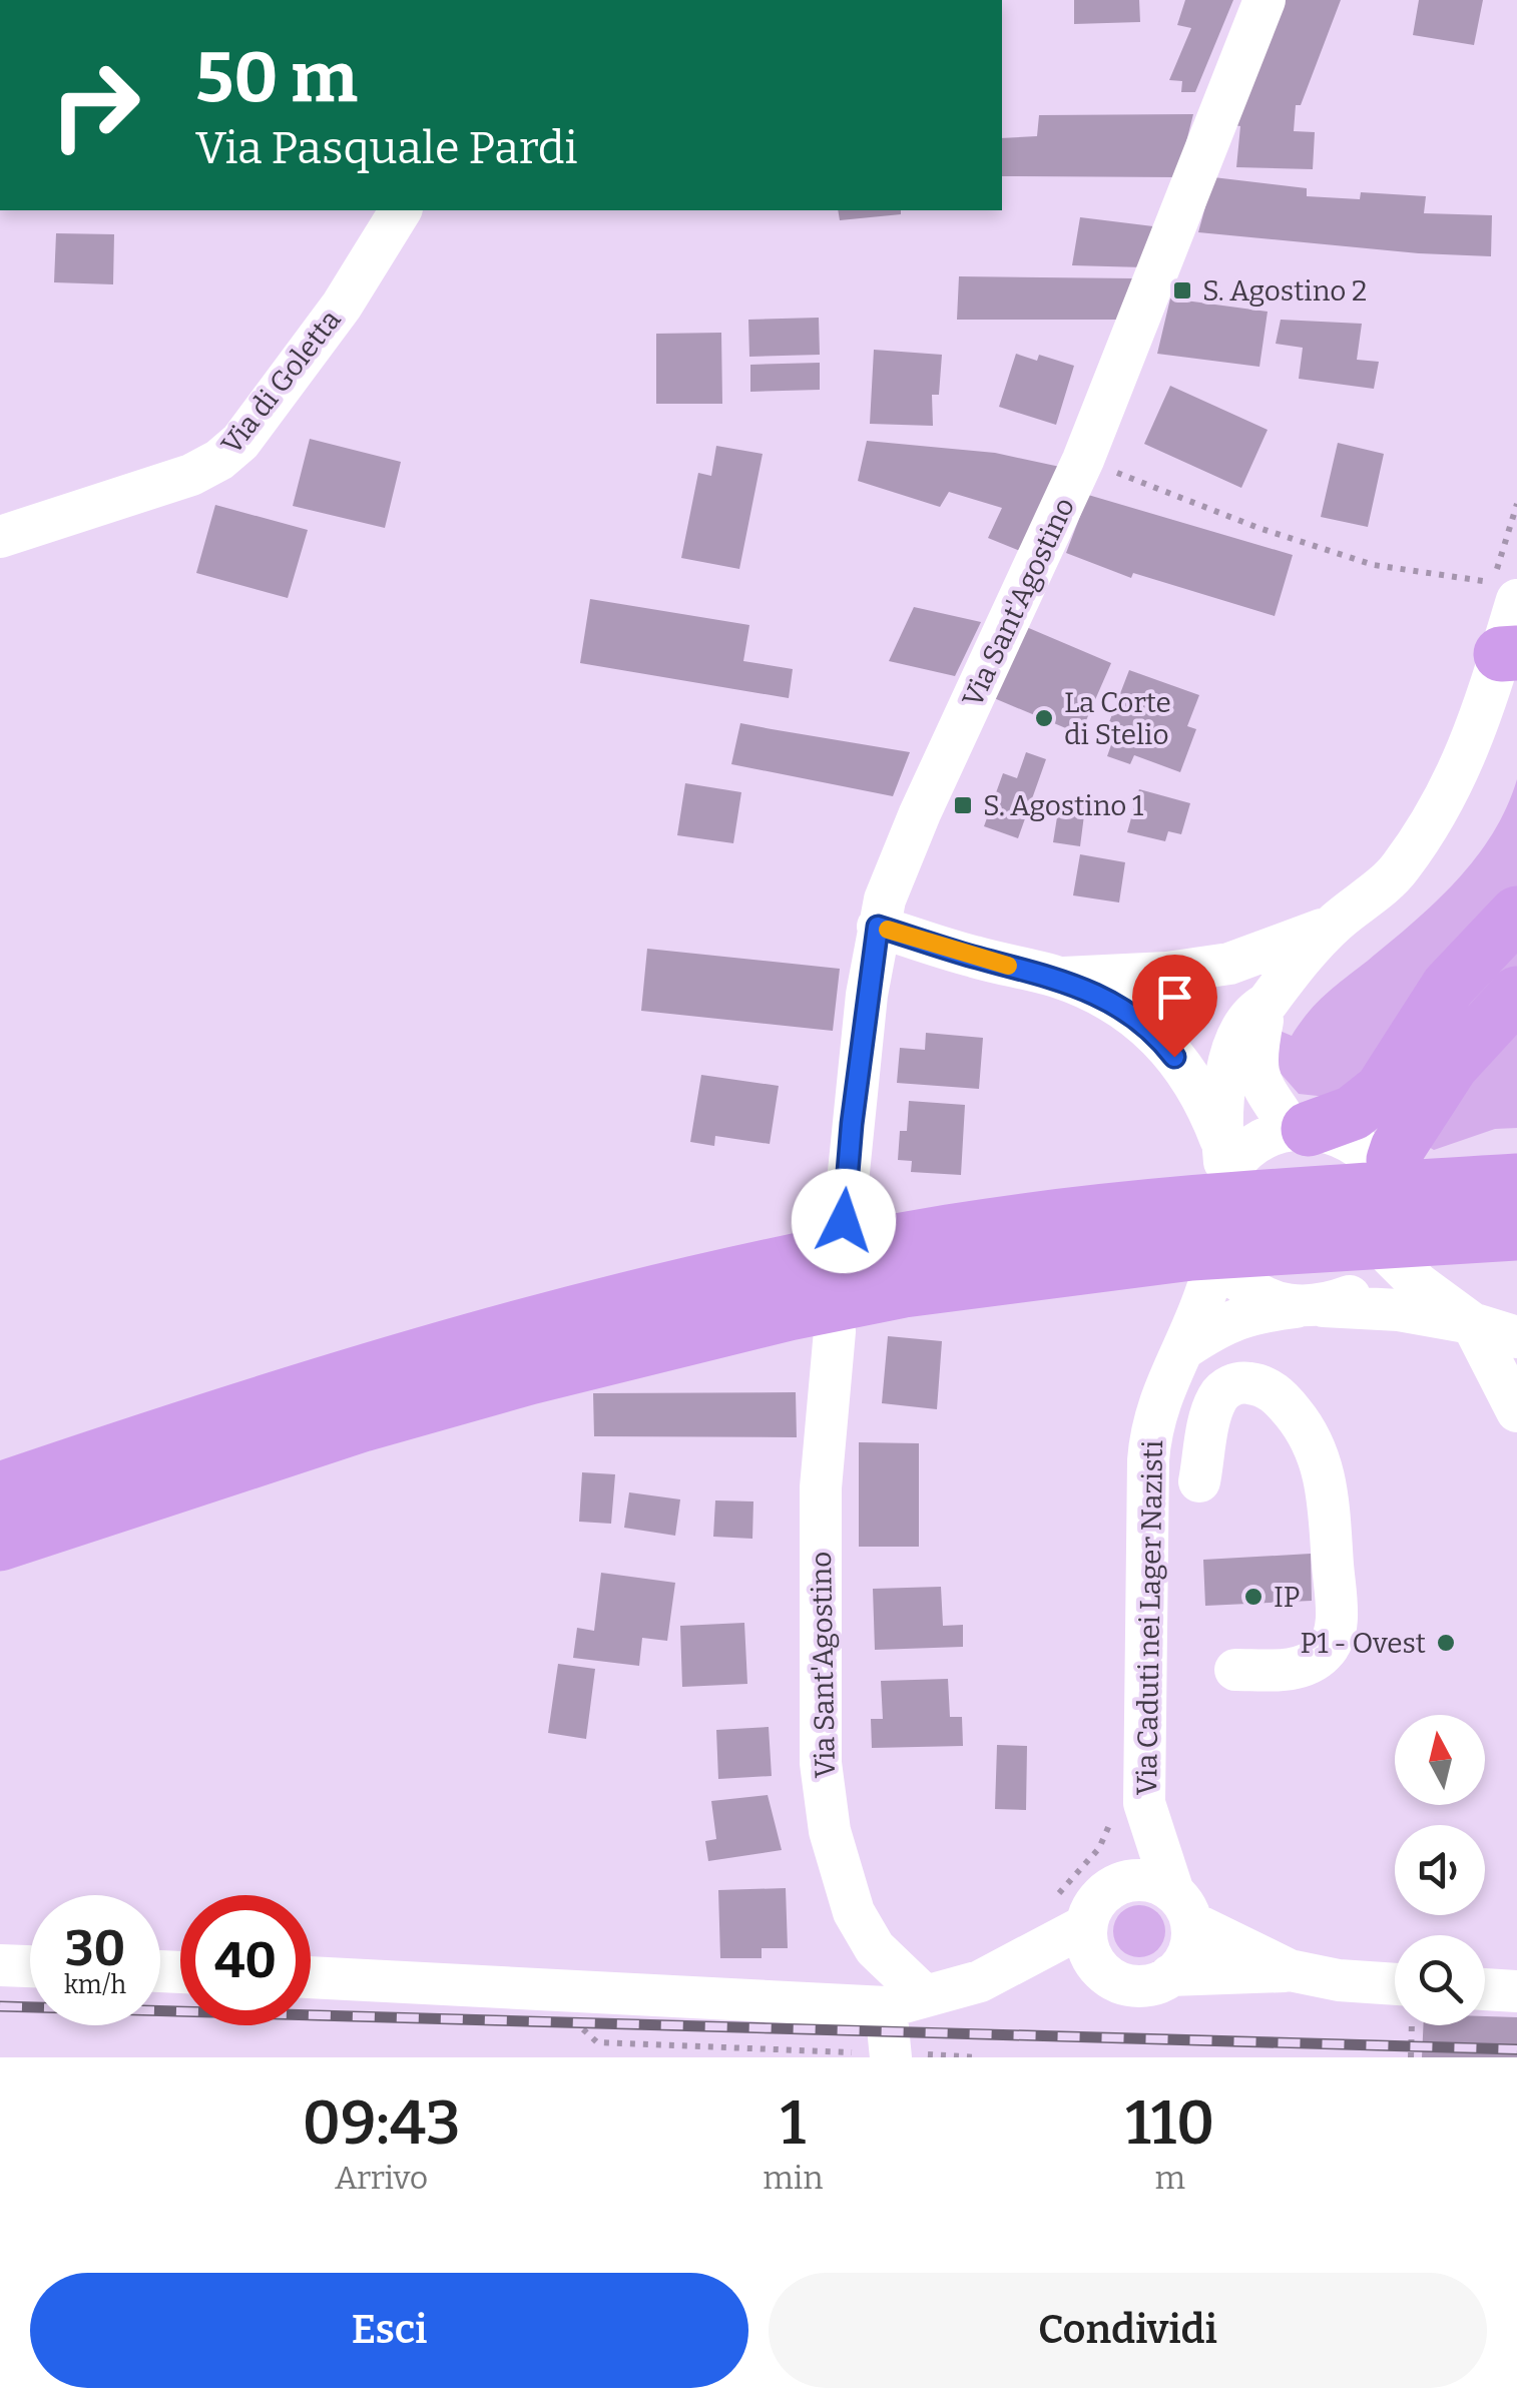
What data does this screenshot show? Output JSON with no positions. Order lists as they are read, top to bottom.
{
  "streets": {
    "street": ["Via di Goletta", "Via Sant'Agostino", "Via Caduti nei Lager Nazisti"]
  },
  "places": {
    "transit": ["S. Agostino 2", "S. Agostino 1"],
    "other": ["La Corte di Stelio", "IP", "P1 - Ovest"]
  },
  "north": "top",
  "page": {
    "turn": ["50 m", "Via Pasquale Pardi"],
    "speed": "30 km/h",
    "limit": "40",
    "eta": [
      "09:43",
      "Arrivo",
      "1",
      "min",
      "110",
      "m"
    ],
    "buttons": ["Esci", "Condividi"]
  }
}
